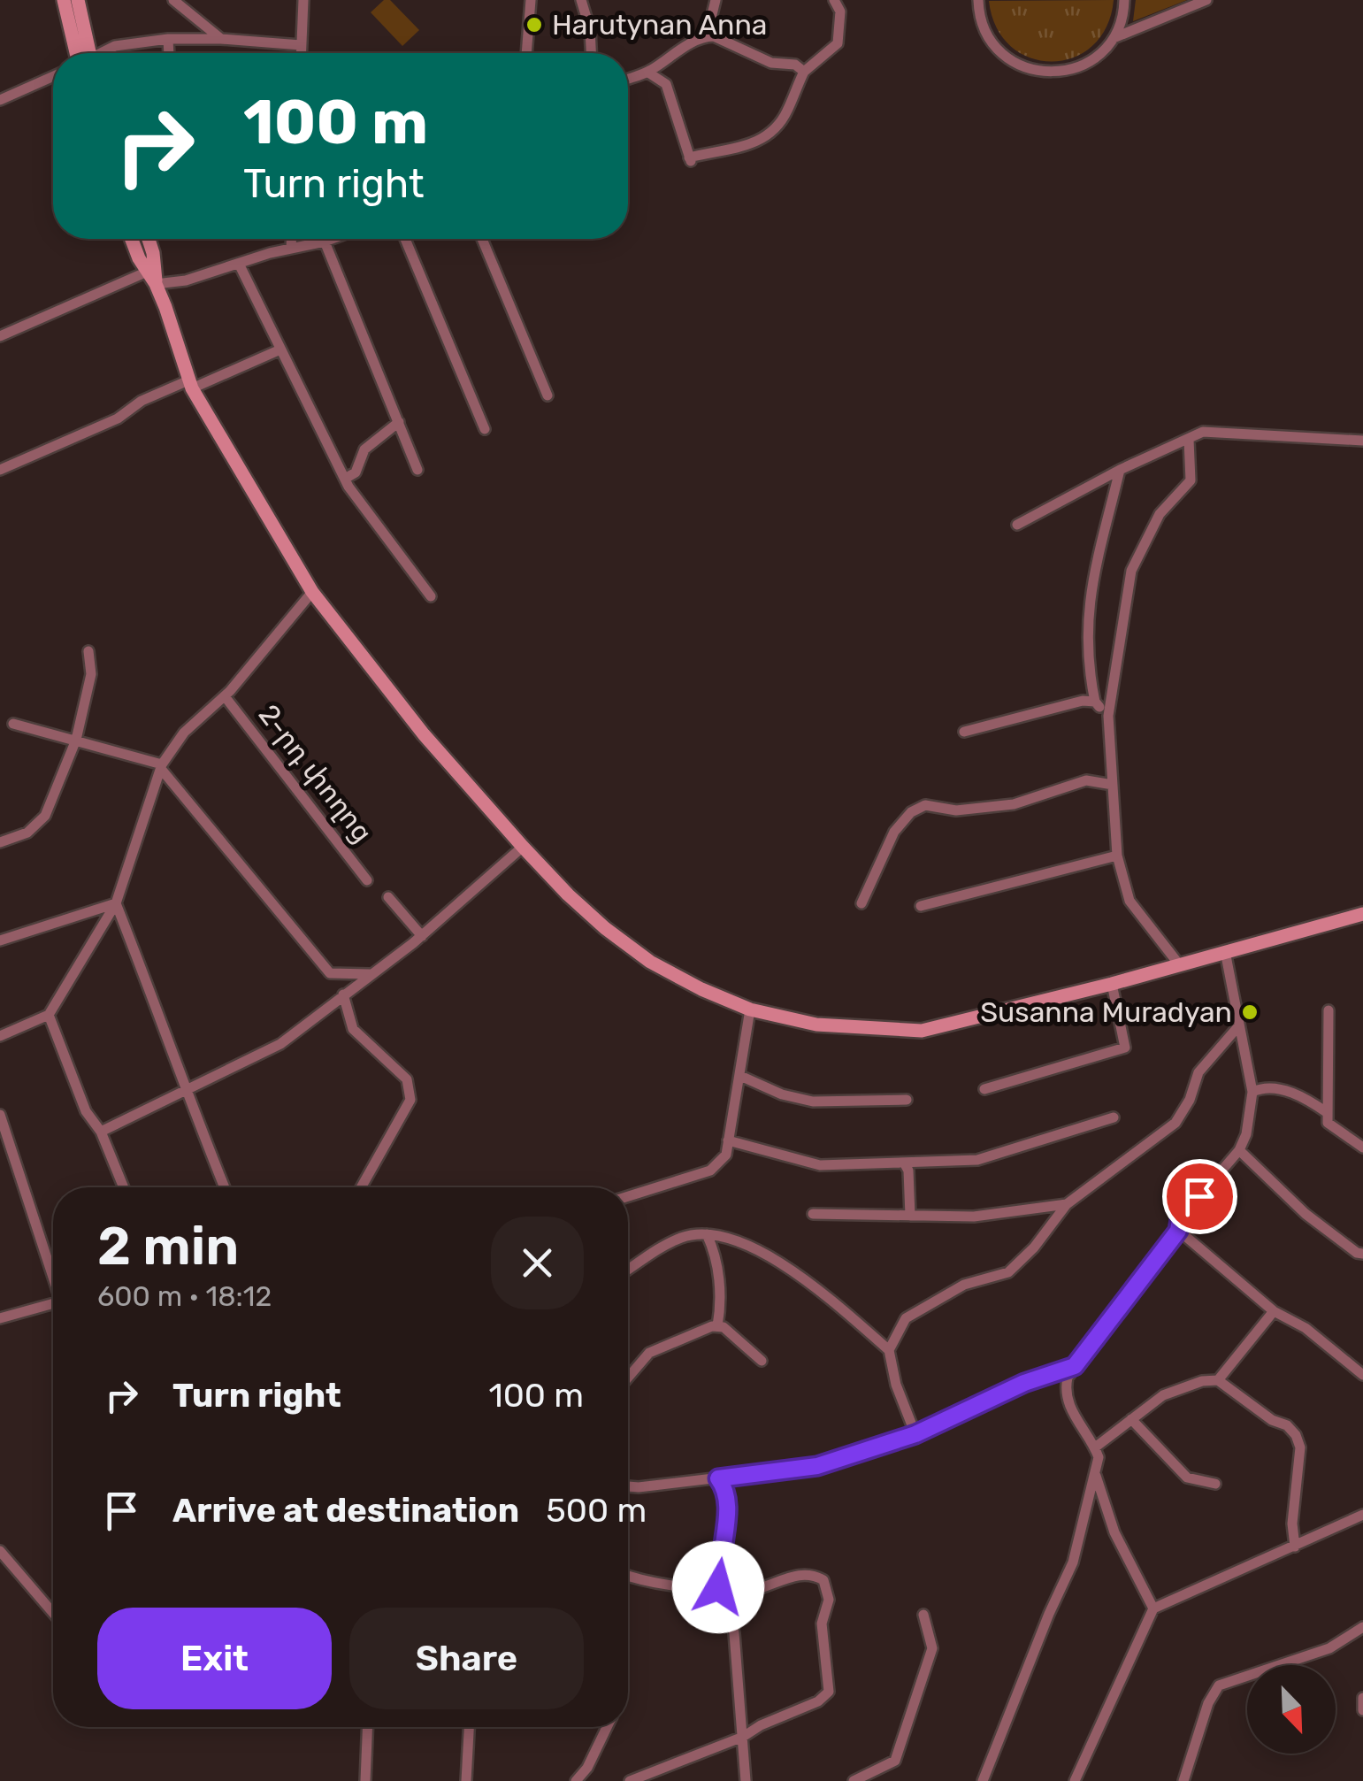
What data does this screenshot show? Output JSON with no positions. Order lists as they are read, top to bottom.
{
  "streets": {
    "street": ["2-րդ փողոց"]
  },
  "places": ["Harutynan Anna", "Susanna Muradyan"],
  "north": "bottom right",
  "page": {
    "turn": ["100 m", "Turn right"],
    "heading": ["2 min", "600 m · 18:12"],
    "list": [
      {
        "name": "Turn right",
        "value": "100 m"
      },
      {
        "name": "Arrive at destination",
        "value": "500 m"
      }
    ],
    "buttons": ["Exit", "Share"]
  }
}
